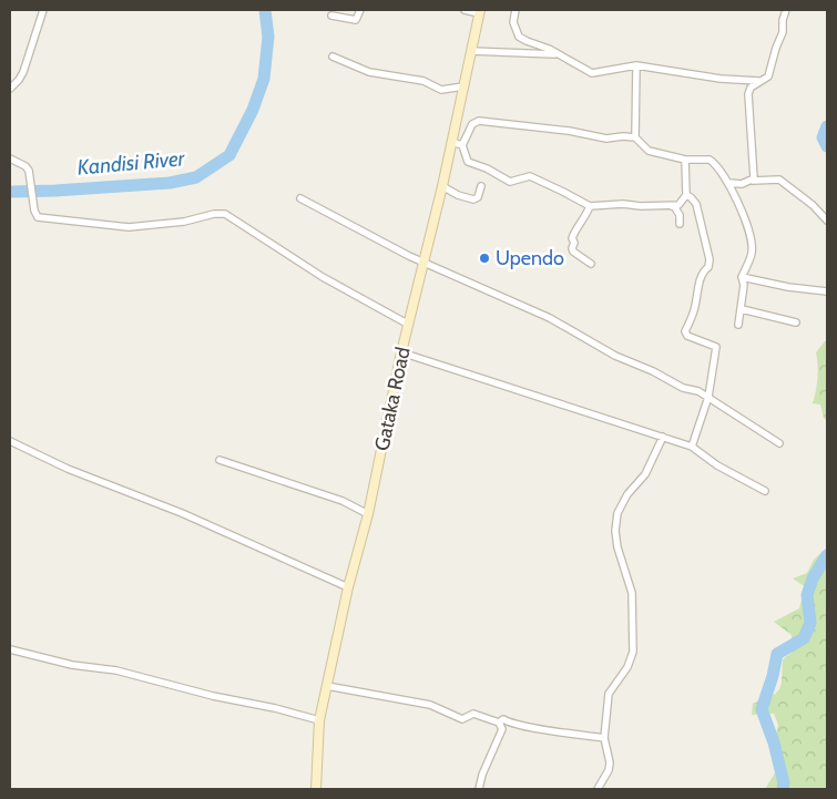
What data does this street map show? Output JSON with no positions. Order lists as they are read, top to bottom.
{
  "streets": {
    "street": ["Gataka Road"]
  },
  "water": ["Kandisi River"],
  "places": ["Upendo"]
}
